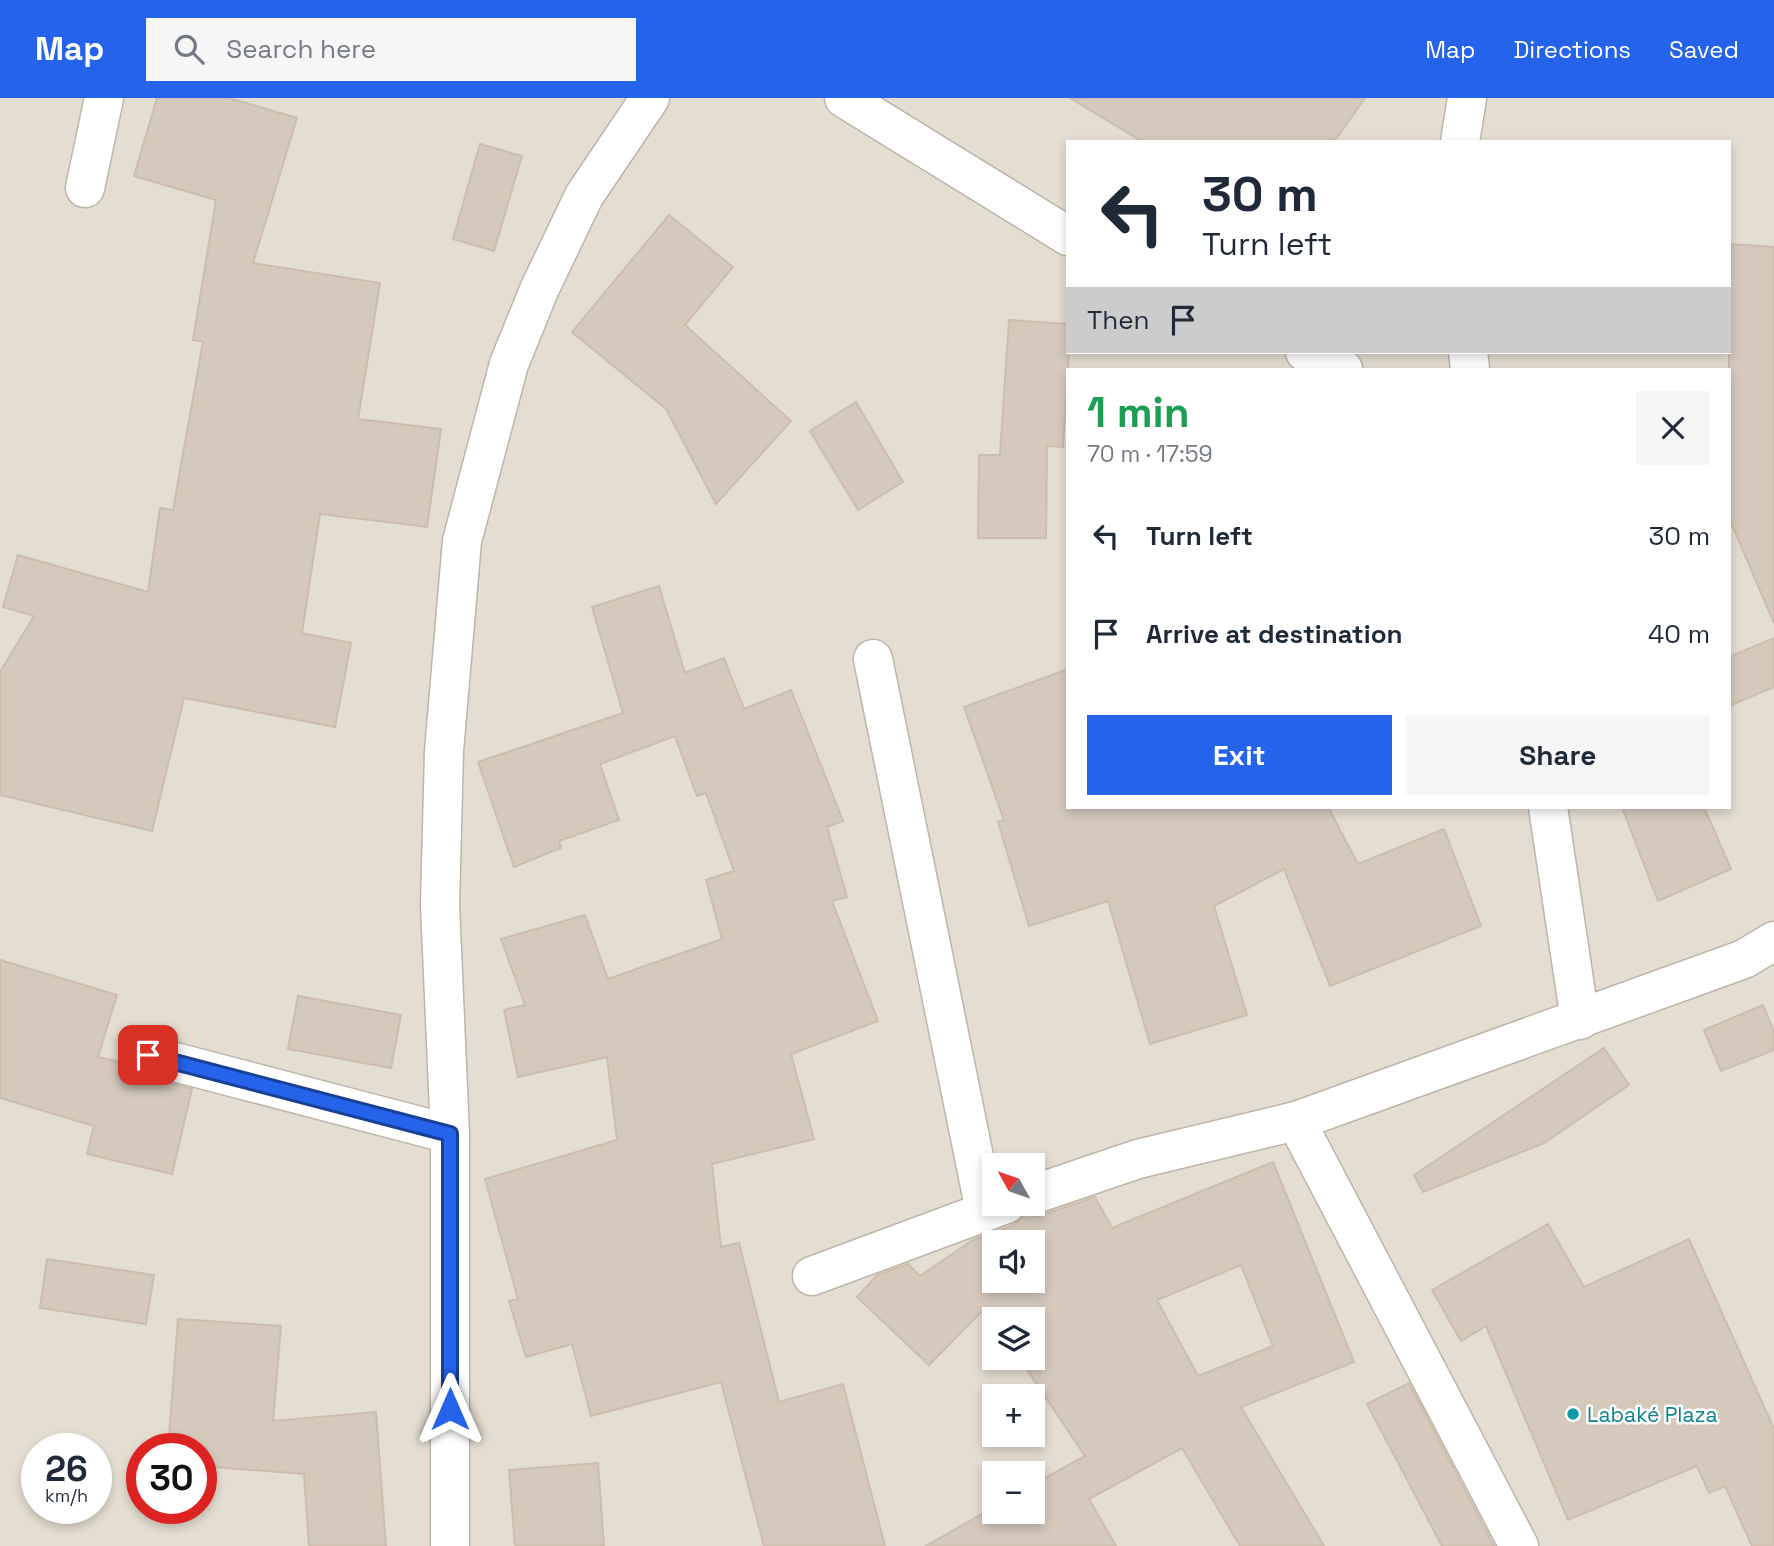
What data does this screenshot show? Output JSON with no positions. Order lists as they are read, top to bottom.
{
  "places": ["Labaké Plaza"],
  "north": "top left",
  "page": {
    "header": "Map",
    "search": "Search here",
    "nav": ["Map", "Directions", "Saved"],
    "turn": ["30 m", "Turn left"],
    "then": "Then",
    "heading": ["1 min", "70 m · 17:59"],
    "list": [
      {
        "name": "Turn left",
        "value": "30 m"
      },
      {
        "name": "Arrive at destination",
        "value": "40 m"
      }
    ],
    "buttons": ["Exit", "Share"],
    "map_buttons": ["+", "−"],
    "speed": "26 km/h",
    "limit": "30"
  }
}
